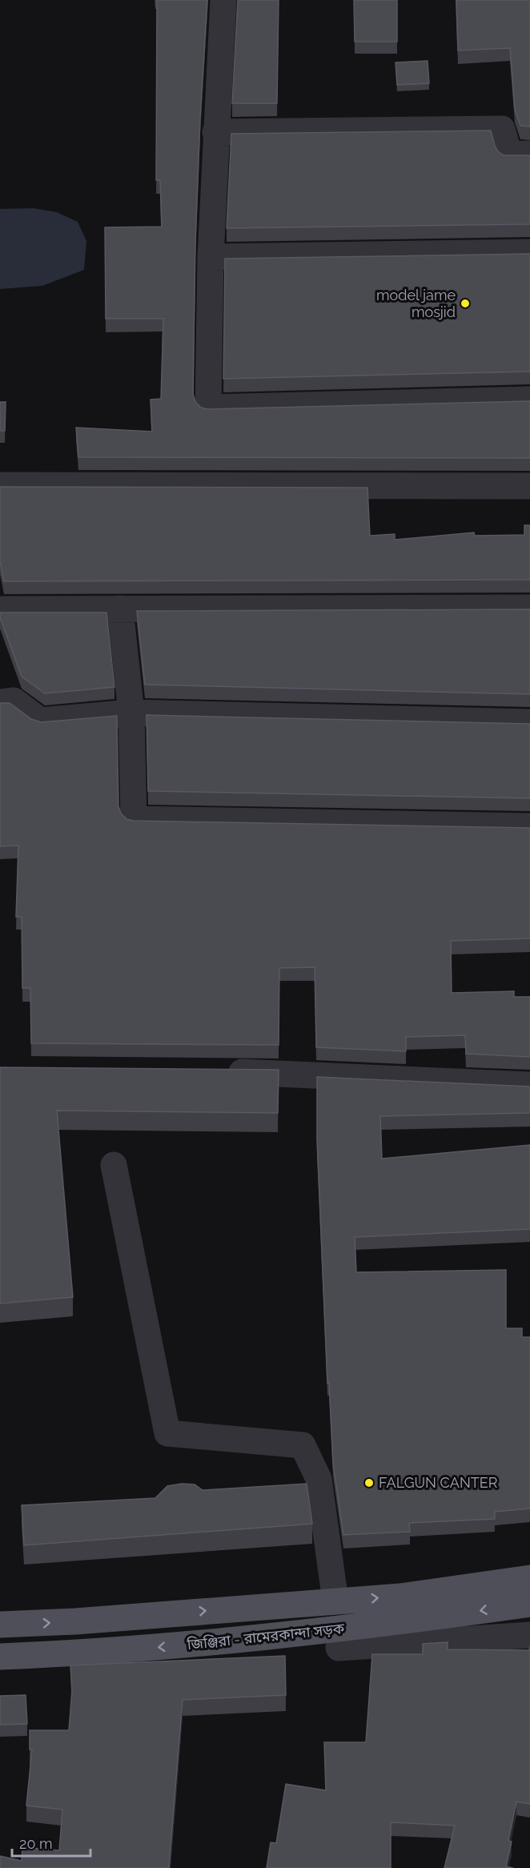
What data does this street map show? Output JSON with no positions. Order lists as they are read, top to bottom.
{
  "streets": {
    "main road": ["জিঞ্জিরা - রামেরকান্দা সড়ক"]
  },
  "places": ["model jame mosjid", "FALGUN CANTER"],
  "scale_bar": "20 m"
}
